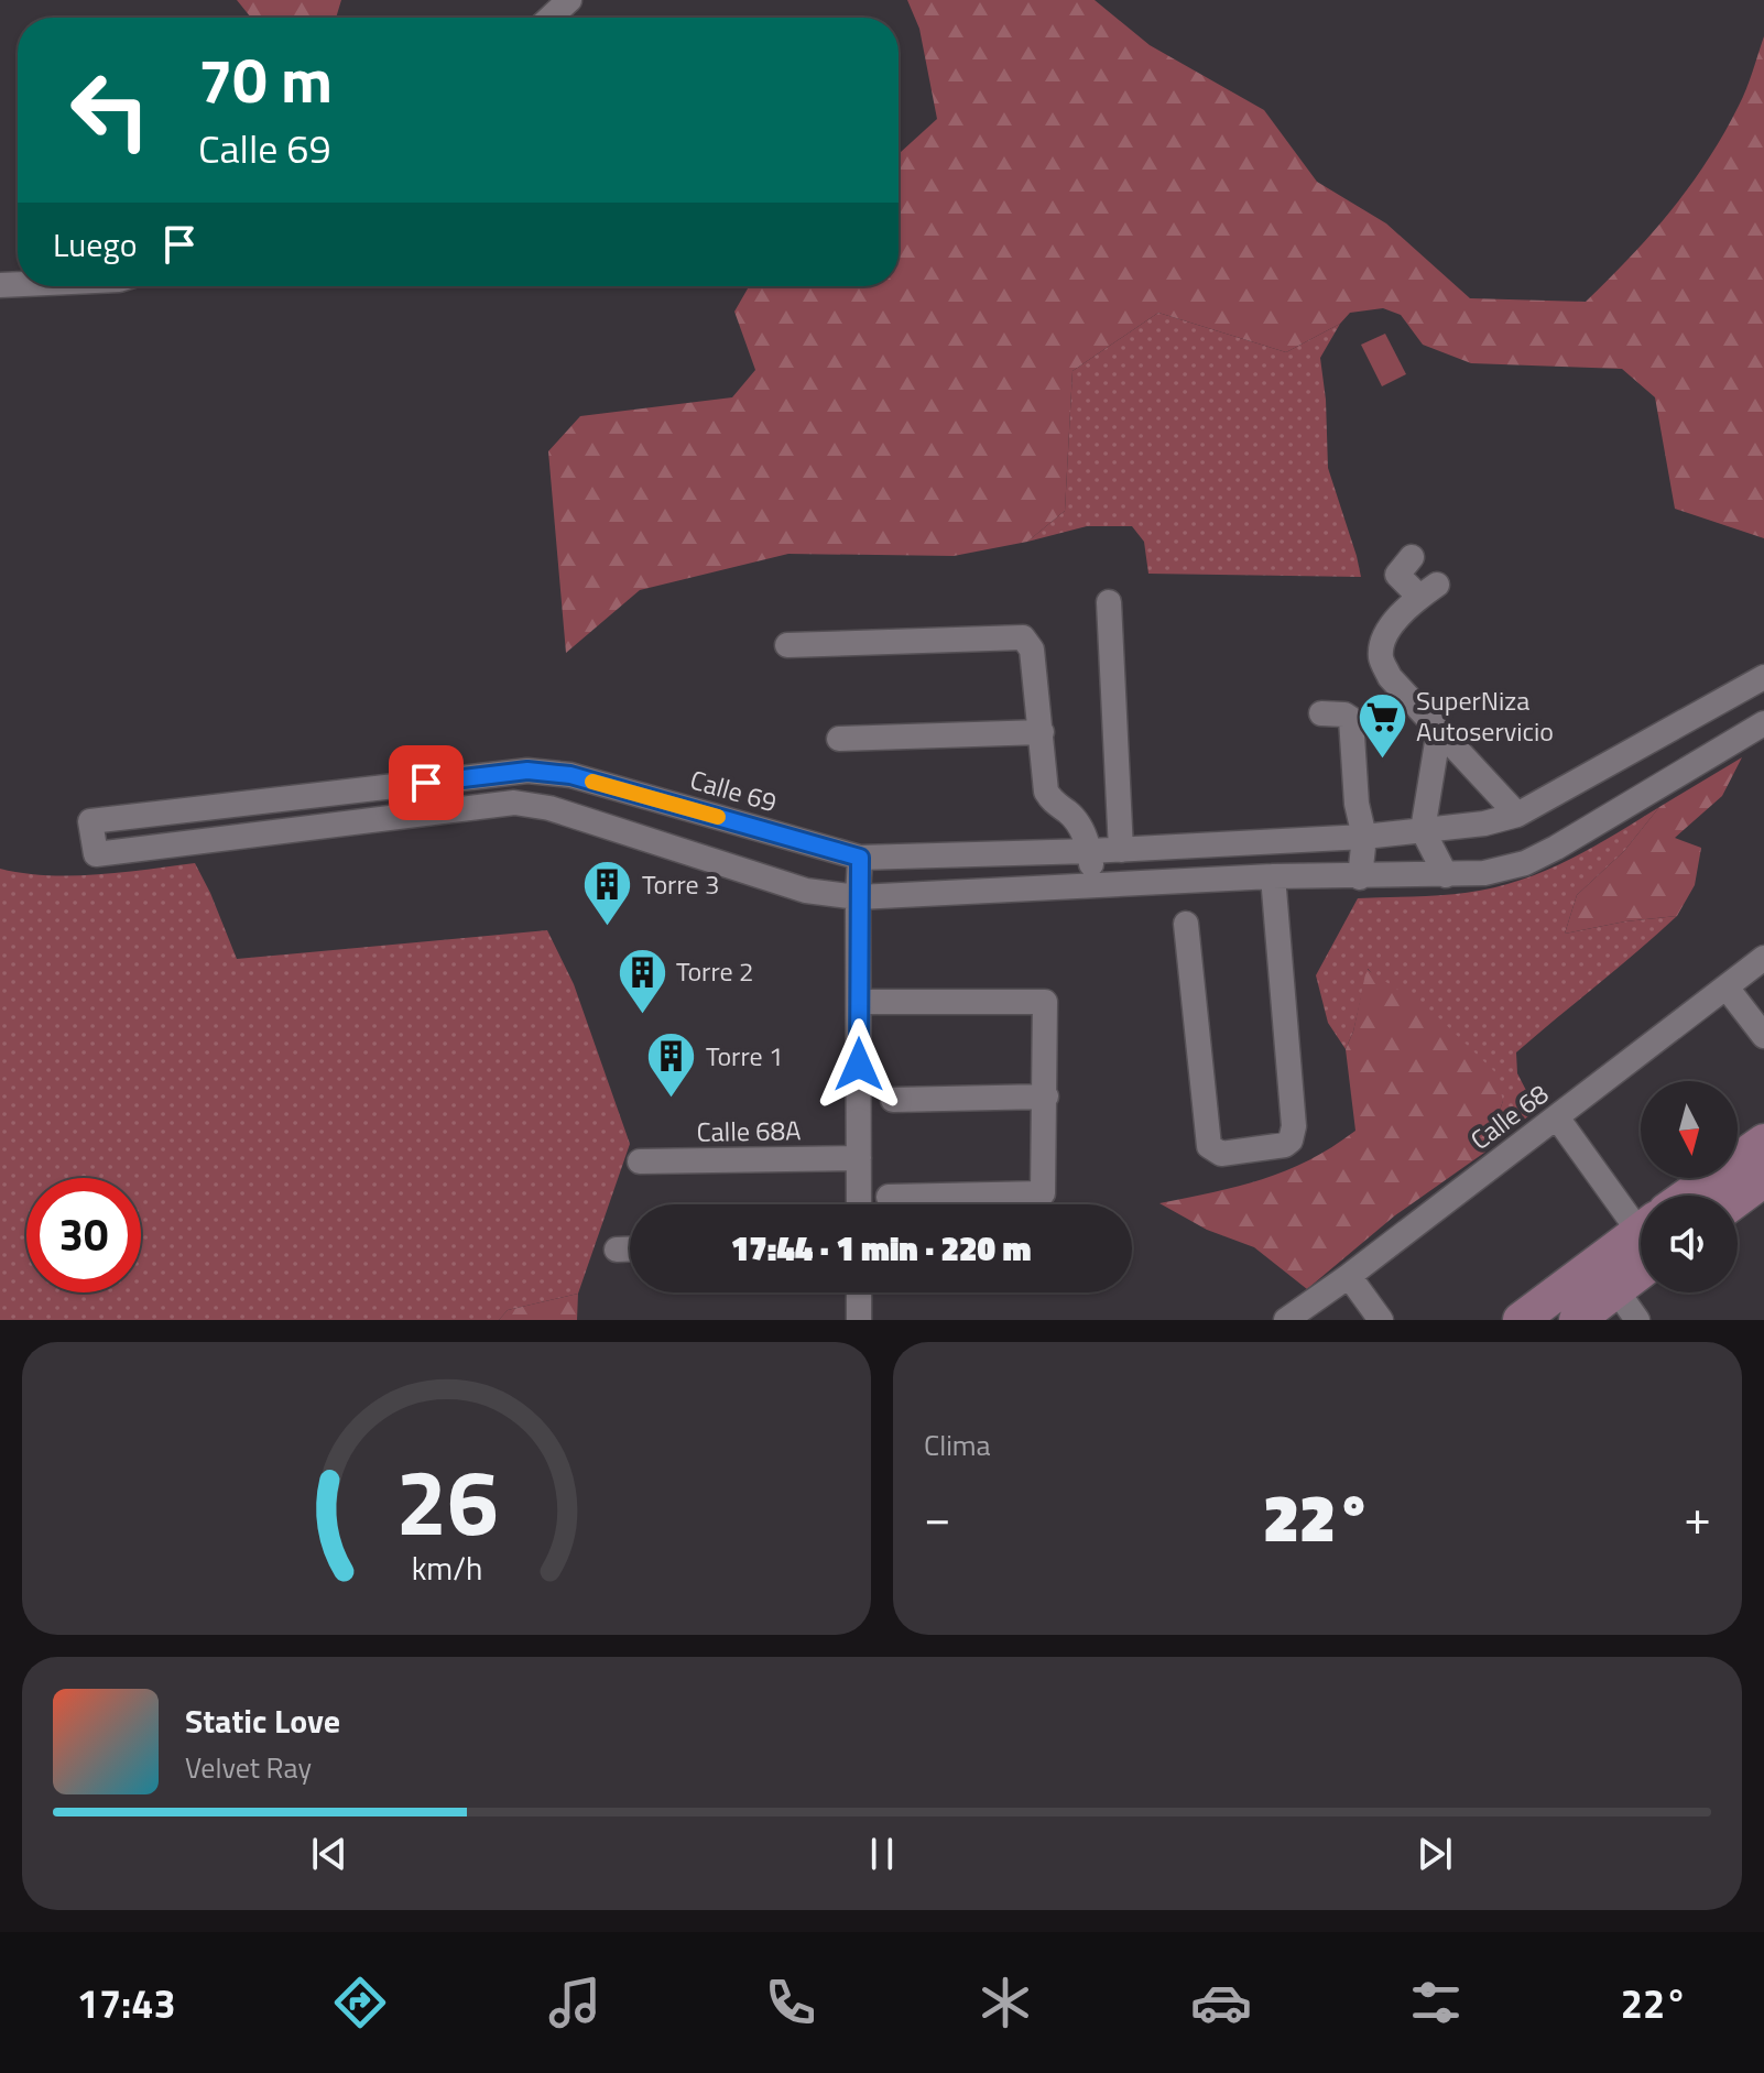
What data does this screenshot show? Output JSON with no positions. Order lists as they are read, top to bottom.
{
  "streets": {
    "street": ["Calle 69", "Calle 68", "Calle 68A"]
  },
  "places": {
    "supermarket": ["SuperNiza Autoservicio"],
    "building": ["Torre 3", "Torre 2", "Torre 1"]
  },
  "north": "bottom",
  "page": {
    "turn": ["70 m", "Calle 69"],
    "then": "Luego",
    "limit": "30",
    "trip": "17:44 · 1 min · 220 m",
    "tile": "Clima",
    "heat": ["−", "22°", "+"],
    "song": ["Static Love", "Velvet Ray"],
    "tabs": ["17:43", "22°"],
    "gauge": ["26", "km/h"]
  }
}
